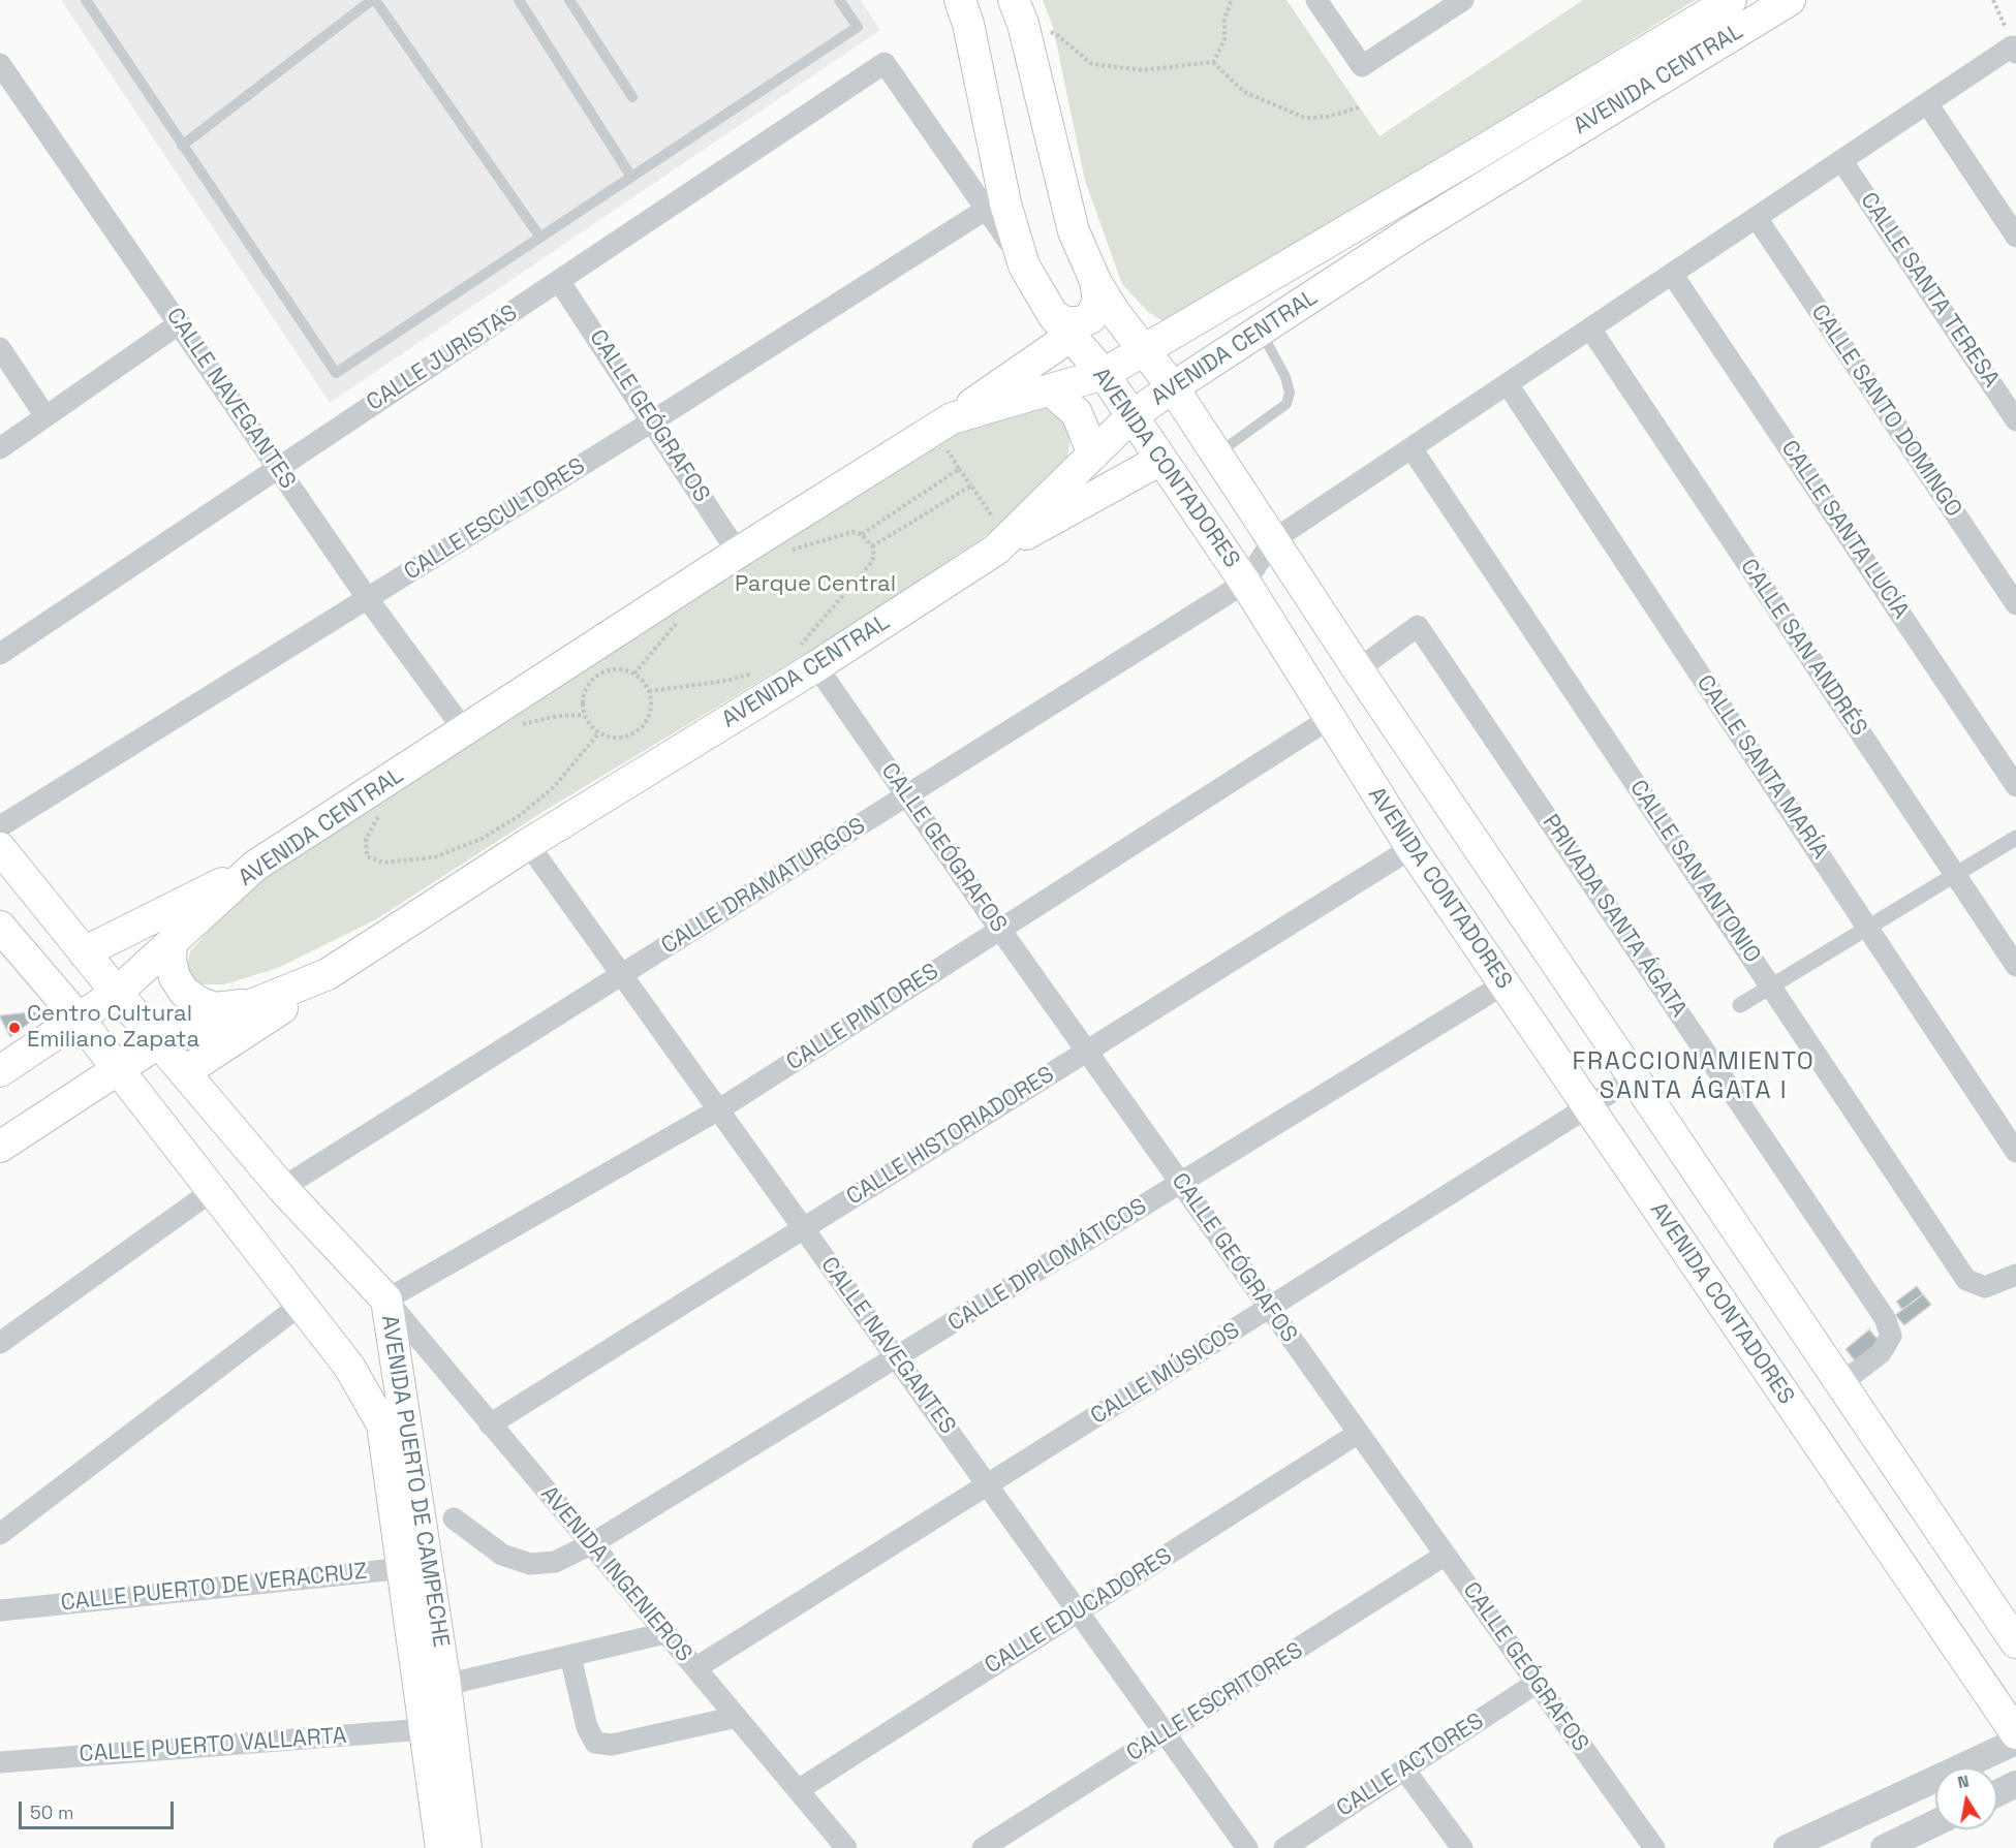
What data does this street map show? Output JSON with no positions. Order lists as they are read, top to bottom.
{
  "streets": {
    "main road": ["AVENIDA CENTRAL", "AVENIDA CONTADORES", "AVENIDA PUERTO DE CAMPECHE"],
    "street": [
      "CALLE SANTA TERESA",
      "CALLE JURISTAS",
      "CALLE NAVEGANTES",
      "CALLE SANTO DOMINGO",
      "CALLE GEÓGRAFOS",
      "CALLE ESCULTORES",
      "CALLE SANTA LUCÍA",
      "CALLE SAN ANDRÉS",
      "CALLE SANTA MARÍA",
      "CALLE SAN ANTONIO",
      "CALLE DRAMATURGOS",
      "PRIVADA SANTA ÁGATA",
      "CALLE PINTORES",
      "CALLE HISTORIADORES",
      "CALLE DIPLOMÁTICOS",
      "CALLE MÚSICOS",
      "AVENIDA INGENIEROS",
      "CALLE PUERTO DE VERACRUZ",
      "CALLE EDUCADORES",
      "CALLE ESCRITORES",
      "CALLE PUERTO VALLARTA",
      "CALLE ACTORES"
    ]
  },
  "crossings": [
    ["AVENIDA CENTRAL", "CALLE NAVEGANTES"],
    ["AVENIDA CENTRAL", "CALLE GEÓGRAFOS"],
    ["AVENIDA CENTRAL", "AVENIDA CONTADORES"],
    ["AVENIDA CENTRAL", "AVENIDA PUERTO DE CAMPECHE"],
    ["CALLE JURISTAS", "CALLE NAVEGANTES"],
    ["CALLE JURISTAS", "CALLE GEÓGRAFOS"],
    ["CALLE JURISTAS", "CALLE ESCULTORES"],
    ["CALLE NAVEGANTES", "CALLE ESCULTORES"],
    ["CALLE NAVEGANTES", "CALLE DRAMATURGOS"],
    ["CALLE NAVEGANTES", "CALLE PINTORES"],
    ["CALLE NAVEGANTES", "CALLE HISTORIADORES"],
    ["CALLE NAVEGANTES", "CALLE DIPLOMÁTICOS"],
    ["CALLE NAVEGANTES", "CALLE MÚSICOS"],
    ["CALLE NAVEGANTES", "CALLE EDUCADORES"],
    ["CALLE NAVEGANTES", "CALLE ESCRITORES"],
    ["CALLE GEÓGRAFOS", "CALLE ESCULTORES"],
    ["CALLE GEÓGRAFOS", "CALLE DRAMATURGOS"],
    ["CALLE GEÓGRAFOS", "CALLE PINTORES"],
    ["CALLE GEÓGRAFOS", "CALLE HISTORIADORES"],
    ["CALLE GEÓGRAFOS", "CALLE DIPLOMÁTICOS"],
    ["CALLE GEÓGRAFOS", "CALLE MÚSICOS"],
    ["CALLE GEÓGRAFOS", "CALLE EDUCADORES"],
    ["CALLE GEÓGRAFOS", "CALLE ESCRITORES"],
    ["CALLE GEÓGRAFOS", "CALLE ACTORES"],
    ["AVENIDA CONTADORES", "CALLE DRAMATURGOS"],
    ["AVENIDA CONTADORES", "PRIVADA SANTA ÁGATA"],
    ["AVENIDA CONTADORES", "CALLE PINTORES"],
    ["AVENIDA CONTADORES", "CALLE HISTORIADORES"],
    ["AVENIDA CONTADORES", "CALLE DIPLOMÁTICOS"],
    ["AVENIDA CONTADORES", "CALLE MÚSICOS"],
    ["CALLE DRAMATURGOS", "AVENIDA PUERTO DE CAMPECHE"],
    ["CALLE PINTORES", "AVENIDA PUERTO DE CAMPECHE"],
    ["CALLE PINTORES", "AVENIDA INGENIEROS"],
    ["CALLE HISTORIADORES", "AVENIDA INGENIEROS"],
    ["CALLE DIPLOMÁTICOS", "AVENIDA INGENIEROS"],
    ["CALLE MÚSICOS", "AVENIDA INGENIEROS"],
    ["AVENIDA PUERTO DE CAMPECHE", "AVENIDA INGENIEROS"],
    ["AVENIDA PUERTO DE CAMPECHE", "CALLE PUERTO DE VERACRUZ"],
    ["AVENIDA PUERTO DE CAMPECHE", "CALLE PUERTO VALLARTA"],
    ["AVENIDA INGENIEROS", "CALLE EDUCADORES"]
  ],
  "districts": ["FRACCIONAMIENTO SANTA ÁGATA I"],
  "parks": ["Parque Central"],
  "places": ["Centro Cultural Emiliano Zapata"],
  "scale_bar": "50 m",
  "north": "top"
}
